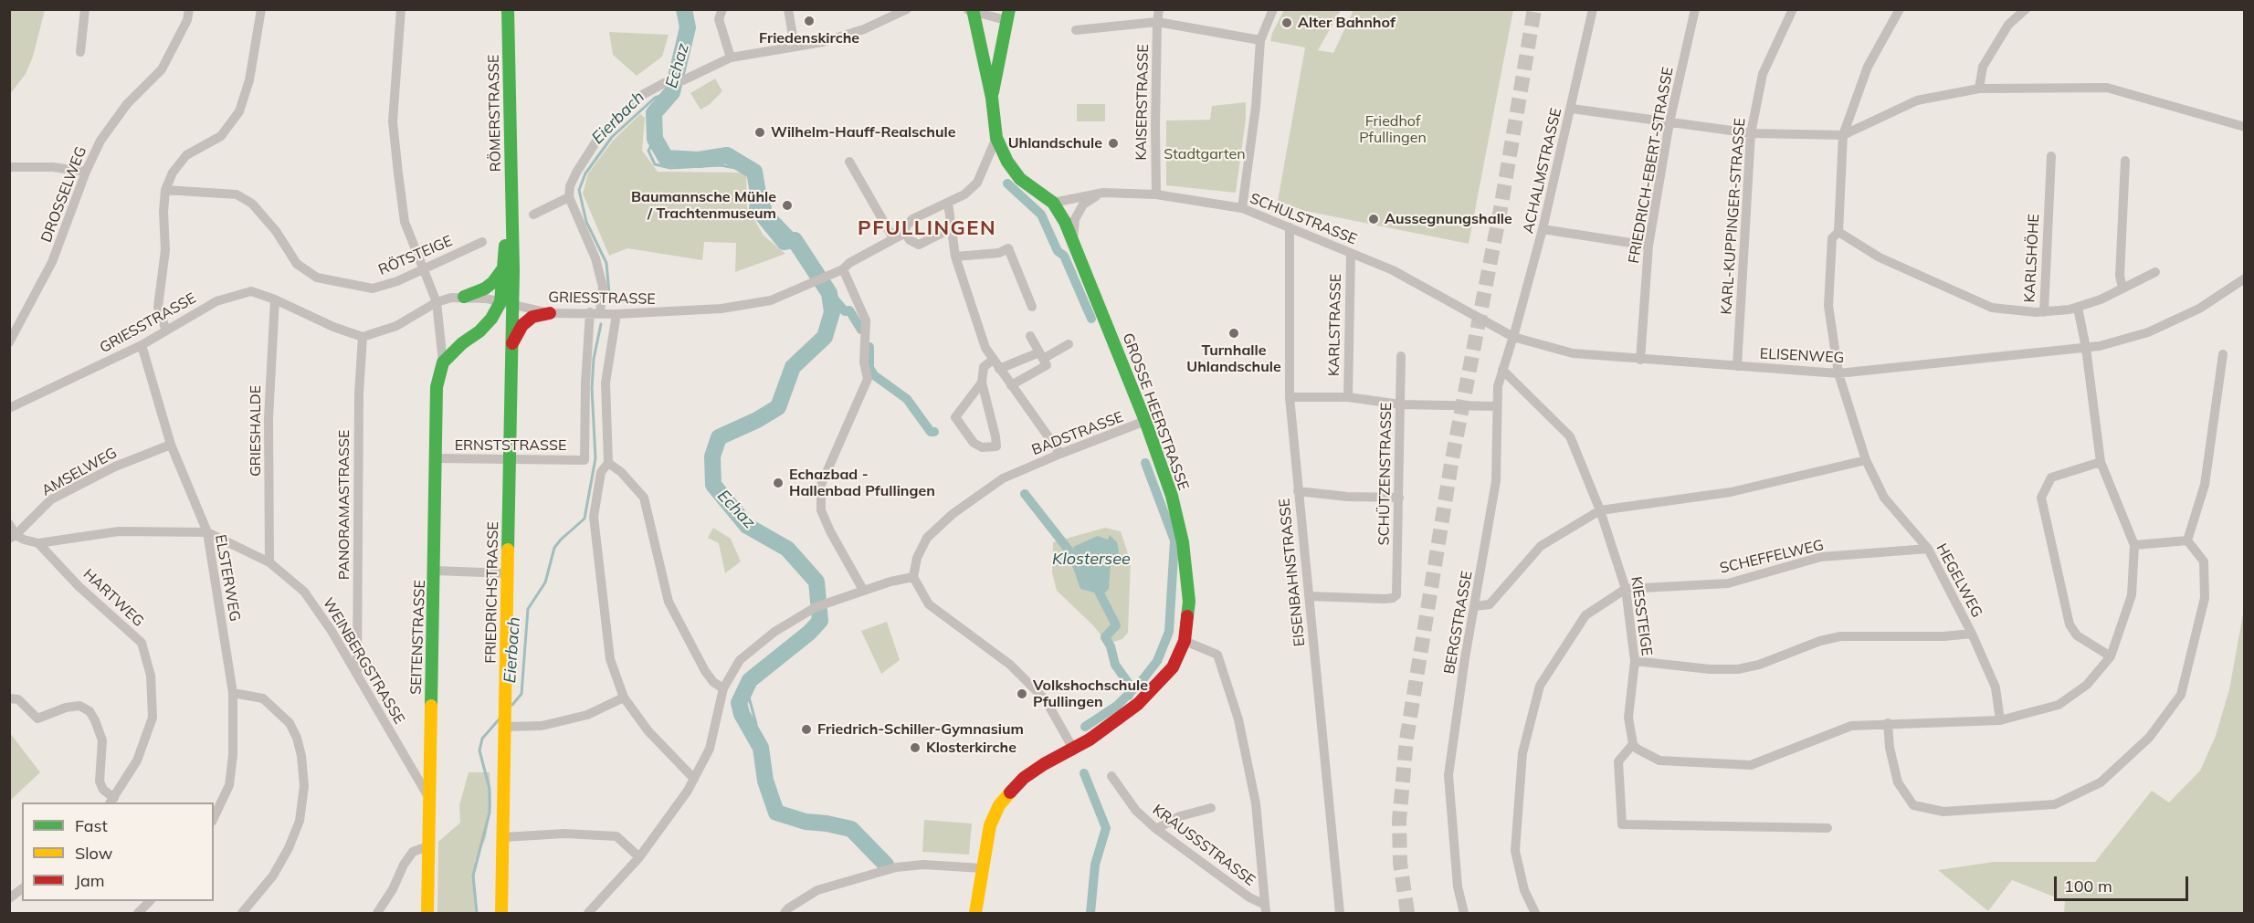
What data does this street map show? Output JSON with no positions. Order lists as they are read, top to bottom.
{
  "streets": {
    "main road": [
      "RÖMERSTRASSE",
      "GROSSE HEERSTRASSE",
      "FRIEDRICHSTRASSE",
      "SEITENSTRASSE"
    ],
    "street": [
      "KAISERSTRASSE",
      "FRIEDRICH-EBERT-STRASSE",
      "ACHALMSTRASSE",
      "DROSSELWEG",
      "KARL-KUPPINGER-STRASSE",
      "SCHULSTRASSE",
      "RÖTSTEIGE",
      "KARLSHÖHE",
      "GRIESSTRASSE",
      "KARLSTRASSE",
      "ELISENWEG",
      "GRIESHALDE",
      "BADSTRASSE",
      "ERNSTSTRASSE",
      "AMSELWEG",
      "SCHÜTZENSTRASSE",
      "PANORAMASTRASSE",
      "SCHEFFELWEG",
      "EISENBAHNSTRASSE",
      "ELSTERWEG",
      "HEGELWEG",
      "HARTWEG",
      "KIESSTEIGE",
      "BERGSTRASSE",
      "WEINBERGSTRASSE",
      "KRAUSSSTRASSE"
    ]
  },
  "crossings": [
    ["KAISERSTRASSE", "SCHULSTRASSE"],
    ["RÖMERSTRASSE", "GRIESSTRASSE"],
    ["RÖMERSTRASSE", "FRIEDRICHSTRASSE"],
    ["FRIEDRICH-EBERT-STRASSE", "ELISENWEG"],
    ["ACHALMSTRASSE", "ELISENWEG"],
    ["ACHALMSTRASSE", "BERGSTRASSE"],
    ["KARL-KUPPINGER-STRASSE", "ELISENWEG"],
    ["SCHULSTRASSE", "KARLSTRASSE"],
    ["SCHULSTRASSE", "ELISENWEG"],
    ["SCHULSTRASSE", "GROSSE HEERSTRASSE"],
    ["SCHULSTRASSE", "EISENBAHNSTRASSE"],
    ["RÖTSTEIGE", "SEITENSTRASSE"],
    ["GRIESSTRASSE", "GRIESHALDE"],
    ["GRIESSTRASSE", "ERNSTSTRASSE"],
    ["GRIESSTRASSE", "PANORAMASTRASSE"],
    ["GRIESSTRASSE", "ELSTERWEG"],
    ["GRIESSTRASSE", "FRIEDRICHSTRASSE"],
    ["GRIESSTRASSE", "SEITENSTRASSE"],
    ["ELISENWEG", "HEGELWEG"],
    ["ELISENWEG", "BERGSTRASSE"],
    ["GROSSE HEERSTRASSE", "BADSTRASSE"],
    ["GRIESHALDE", "WEINBERGSTRASSE"],
    ["ERNSTSTRASSE", "FRIEDRICHSTRASSE"],
    ["ERNSTSTRASSE", "SEITENSTRASSE"],
    ["AMSELWEG", "ELSTERWEG"],
    ["AMSELWEG", "WEINBERGSTRASSE"],
    ["SCHÜTZENSTRASSE", "EISENBAHNSTRASSE"],
    ["PANORAMASTRASSE", "WEINBERGSTRASSE"],
    ["SCHEFFELWEG", "HEGELWEG"],
    ["SCHEFFELWEG", "KIESSTEIGE"],
    ["ELSTERWEG", "WEINBERGSTRASSE"],
    ["HARTWEG", "WEINBERGSTRASSE"],
    ["KIESSTEIGE", "BERGSTRASSE"],
    ["SEITENSTRASSE", "WEINBERGSTRASSE"]
  ],
  "districts": ["PFULLINGEN"],
  "water": ["Echaz", "Eierbach", "Klostersee"],
  "parks": ["Friedhof Pfullingen", "Stadtgarten"],
  "places": [
    "Friedenskirche",
    "Alter Bahnhof",
    "Wilhelm-Hauff-Realschule",
    "Uhlandschule",
    "Baumannsche Mühle / Trachtenmuseum",
    "Aussegnungshalle",
    "Turnhalle Uhlandschule",
    "Echazbad - Hallenbad Pfullingen",
    "Volkshochschule Pfullingen",
    "Friedrich-Schiller-Gymnasium",
    "Klosterkirche"
  ],
  "legend": ["Fast", "Slow", "Jam"],
  "scale_bar": "100 m"
}
